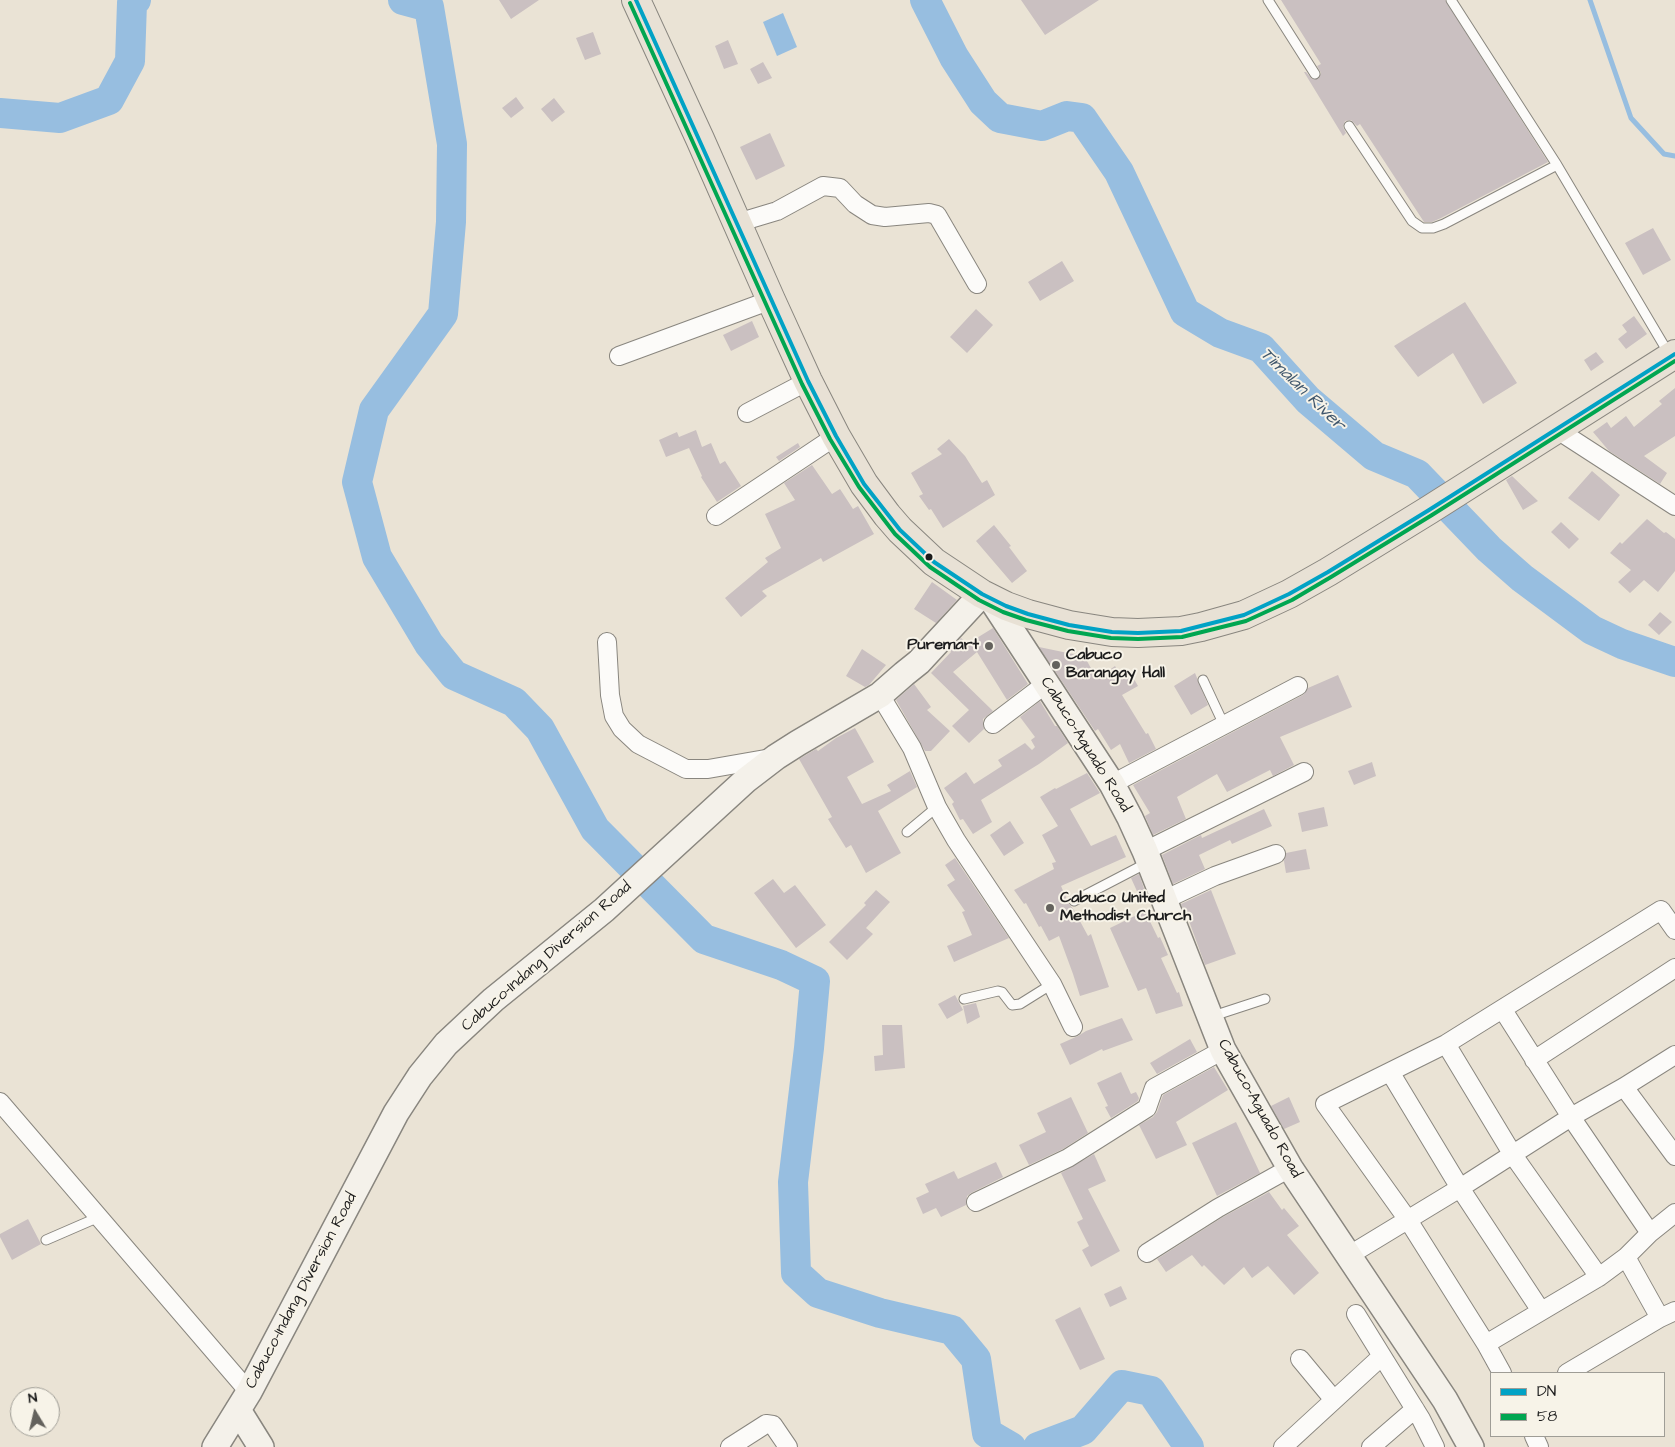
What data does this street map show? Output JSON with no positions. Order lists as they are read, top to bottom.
{
  "streets": {
    "main road": ["Cabuco-Aguado Road", "Cabuco-Indang Diversion Road"]
  },
  "crossings": [
    ["Cabuco-Aguado Road", "Cabuco-Indang Diversion Road"]
  ],
  "water": ["Timalan River"],
  "places": ["Puremart", "Cabuco Barangay Hall", "Cabuco United Methodist Church"],
  "lines": ["transit line DN", "transit line 58"],
  "legend": ["DN", "58"],
  "north": "top"
}
